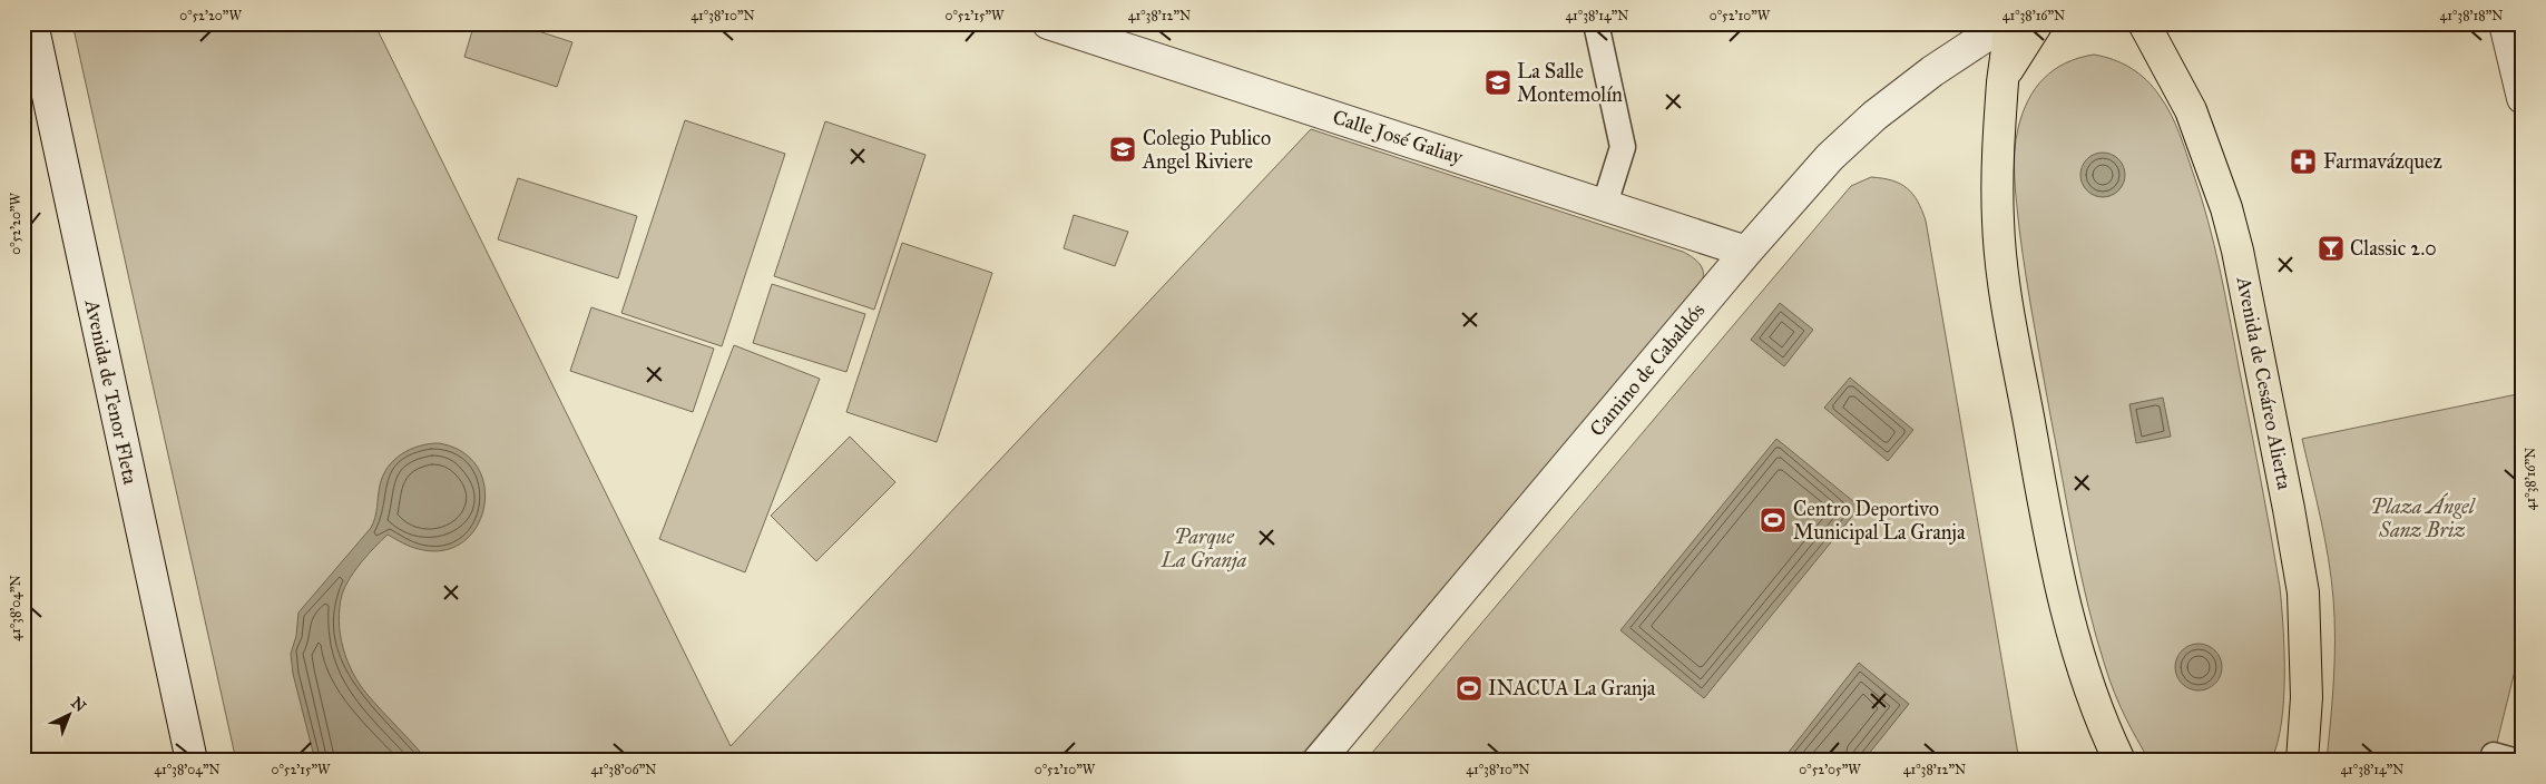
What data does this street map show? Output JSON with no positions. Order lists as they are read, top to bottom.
{
  "streets": {
    "main road": ["Avenida de Cesáreo Alierta"],
    "street": ["Calle José Galiay", "Camino de Cabaldós", "Avenida de Tenor Fleta"]
  },
  "crossings": [
    ["Calle José Galiay", "Camino de Cabaldós"]
  ],
  "parks": ["Plaza Ángel Sanz Briz", "Parque La Granja"],
  "places": {
    "school or university": ["La Salle Montemolín", "Colegio Publico Angel Riviere"],
    "pharmacy": ["Farmavázquez"],
    "bar": ["Classic 2.0"],
    "sports": ["Centro Deportivo Municipal La Granja", "INACUA La Granja"]
  },
  "north": "top right",
  "coordinates": [
    "0°52'20\"W",
    "41°38'10\"N",
    "0°52'15\"W",
    "41°38'12\"N",
    "41°38'14\"N",
    "0°52'10\"W",
    "41°38'16\"N",
    "41°38'18\"N",
    "41°38'04\"N",
    "41°38'06\"N",
    "0°52'05\"W"
  ]
}
